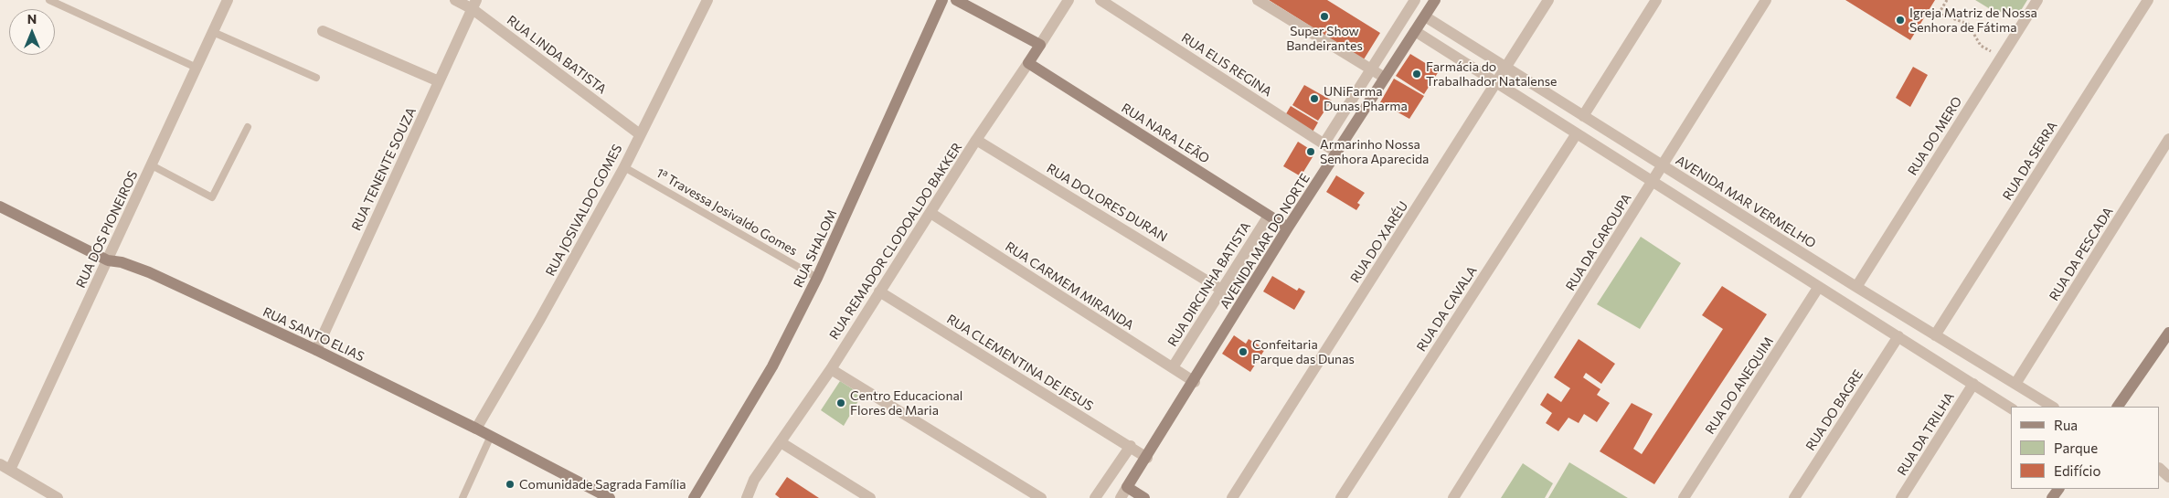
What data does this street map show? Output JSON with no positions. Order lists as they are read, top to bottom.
{
  "streets": {
    "street": [
      "RUA LINDA BATISTA",
      "RUA ELIS REGINA",
      "RUA NARA LEÃO",
      "RUA DO MERO",
      "RUA DA SERRA",
      "RUA TENENTE SOUZA",
      "AVENIDA MAR VERMELHO",
      "RUA DOLORES DURAN",
      "RUA JOSIVALDO GOMES",
      "RUA DOS PIONEIROS",
      "RUA REMADOR CLODOALDO BAKKER",
      "AVENIDA MAR DO NORTE",
      "RUA DO XARÉU",
      "RUA DA GAROUPA",
      "RUA SHALOM",
      "RUA DA PESCADA",
      "RUA DIRCINHA BATISTA",
      "RUA CARMEM MIRANDA",
      "RUA DA CAVALA",
      "RUA SANTO ELIAS",
      "RUA CLEMENTINA DE JESUS",
      "RUA DO ANEQUIM",
      "RUA DO BAGRE",
      "RUA DA TRILHA"
    ],
    "lane": ["1ª Travessa Josivaldo Gomes"]
  },
  "crossings": [
    ["RUA LINDA BATISTA", "RUA TENENTE SOUZA"],
    ["RUA LINDA BATISTA", "RUA JOSIVALDO GOMES"],
    ["RUA ELIS REGINA", "AVENIDA MAR DO NORTE"],
    ["RUA NARA LEÃO", "RUA REMADOR CLODOALDO BAKKER"],
    ["RUA NARA LEÃO", "AVENIDA MAR DO NORTE"],
    ["RUA NARA LEÃO", "RUA DIRCINHA BATISTA"],
    ["RUA DO MERO", "AVENIDA MAR VERMELHO"],
    ["RUA DA SERRA", "AVENIDA MAR VERMELHO"],
    ["RUA TENENTE SOUZA", "RUA SANTO ELIAS"],
    ["AVENIDA MAR VERMELHO", "AVENIDA MAR DO NORTE"],
    ["AVENIDA MAR VERMELHO", "RUA DO XARÉU"],
    ["AVENIDA MAR VERMELHO", "RUA DA GAROUPA"],
    ["AVENIDA MAR VERMELHO", "RUA DA PESCADA"],
    ["RUA DOLORES DURAN", "RUA REMADOR CLODOALDO BAKKER"],
    ["RUA DOLORES DURAN", "RUA DIRCINHA BATISTA"],
    ["RUA JOSIVALDO GOMES", "1ª Travessa Josivaldo Gomes"],
    ["RUA JOSIVALDO GOMES", "RUA SANTO ELIAS"],
    ["1ª Travessa Josivaldo Gomes", "RUA SHALOM"],
    ["RUA DOS PIONEIROS", "RUA SANTO ELIAS"],
    ["RUA REMADOR CLODOALDO BAKKER", "RUA CARMEM MIRANDA"],
    ["RUA REMADOR CLODOALDO BAKKER", "RUA CLEMENTINA DE JESUS"],
    ["AVENIDA MAR DO NORTE", "RUA CARMEM MIRANDA"],
    ["AVENIDA MAR DO NORTE", "RUA CLEMENTINA DE JESUS"],
    ["RUA DIRCINHA BATISTA", "RUA CARMEM MIRANDA"]
  ],
  "places": [
    "Super Show Bandeirantes",
    "Igreja Matriz de Nossa Senhora de Fátima",
    "Farmácia do Trabalhador Natalense",
    "UNiFarma Dunas Pharma",
    "Armarinho Nossa Senhora Aparecida",
    "Confeitaria Parque das Dunas",
    "Centro Educacional Flores de Maria",
    "Comunidade Sagrada Família"
  ],
  "legend": ["Rua", "Parque", "Edifício"],
  "north": "top"
}
